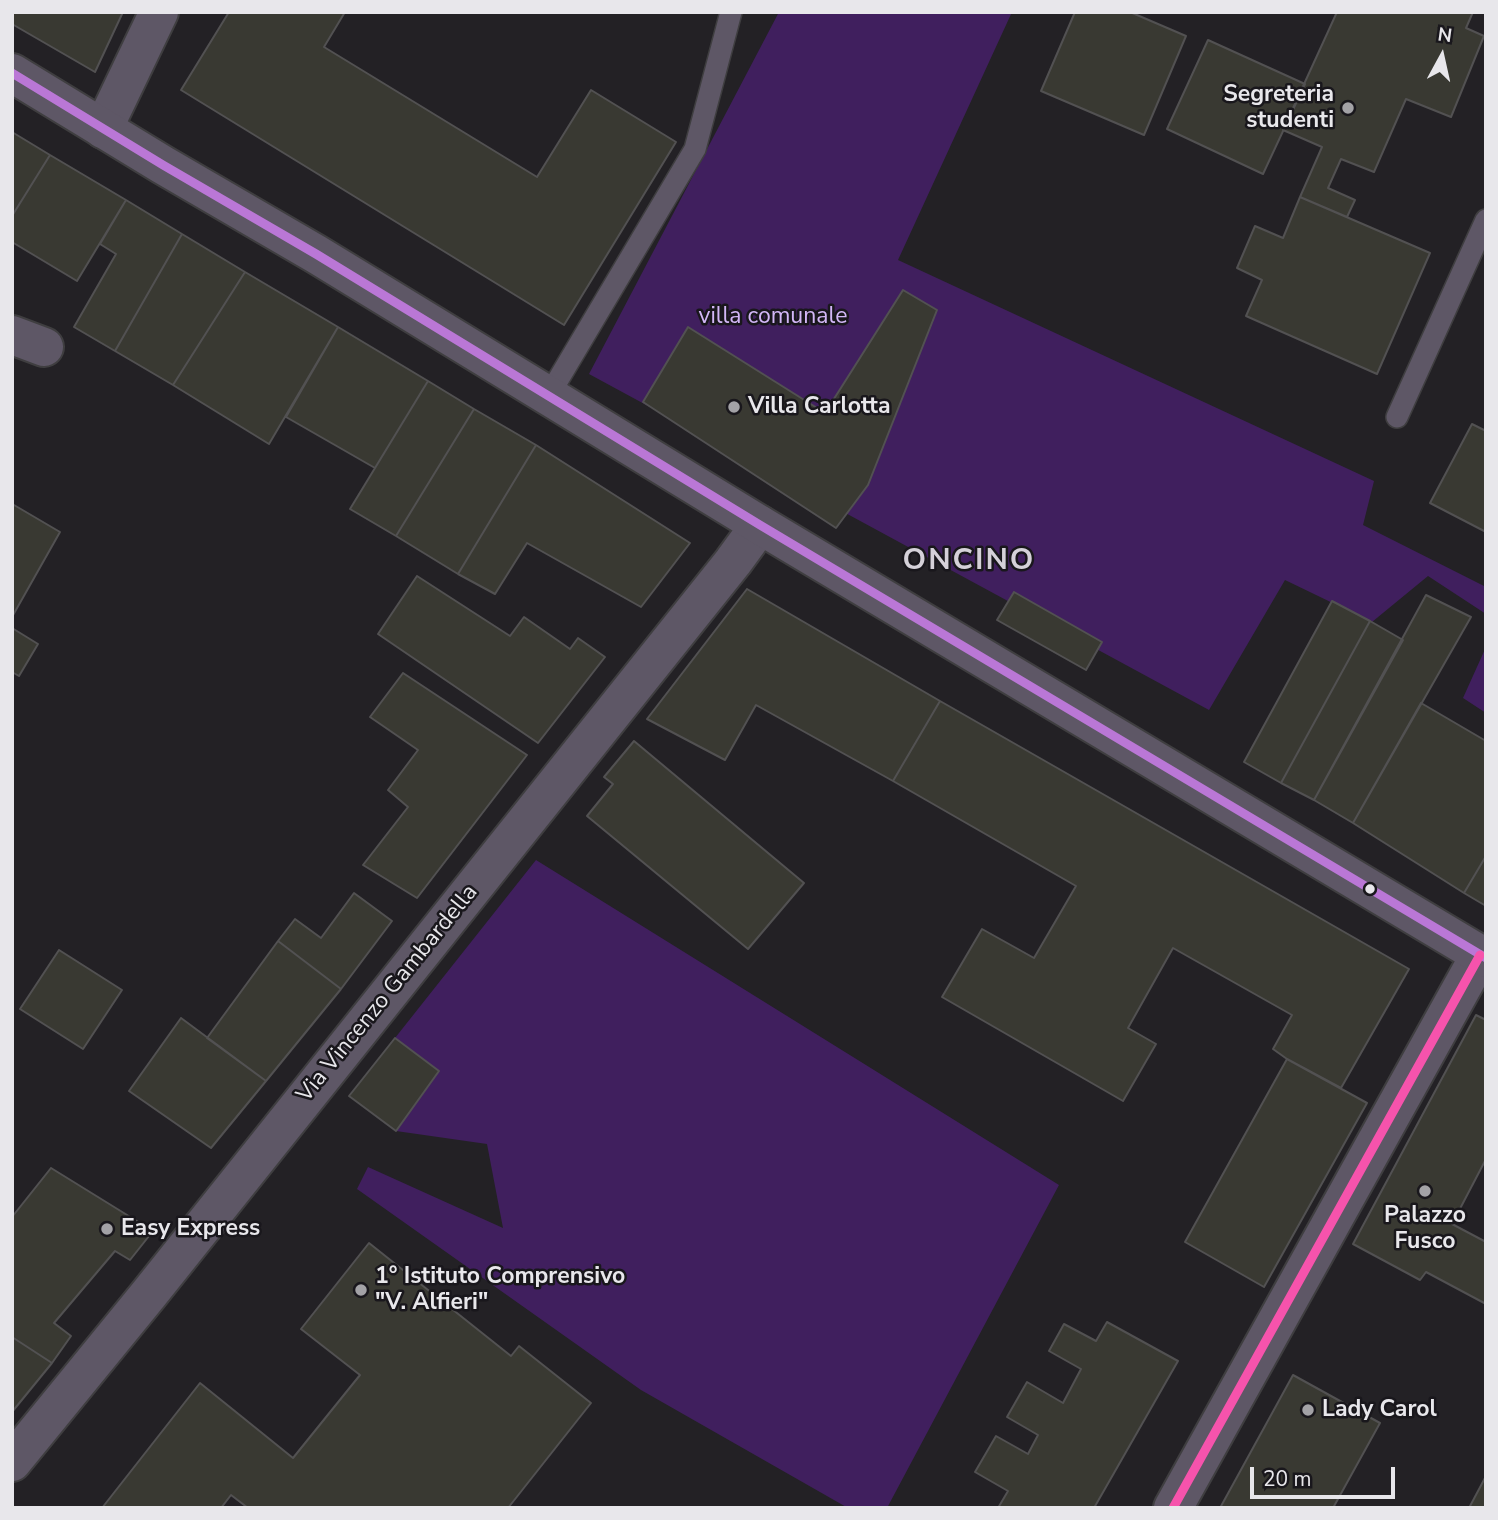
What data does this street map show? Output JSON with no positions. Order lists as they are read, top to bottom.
{
  "streets": {
    "street": ["Via Vincenzo Gambardella"]
  },
  "districts": ["ONCINO"],
  "parks": ["villa comunale"],
  "places": [
    "Segreteria studenti",
    "Villa Carlotta",
    "Palazzo Fusco",
    "Easy Express",
    "1° Istituto Comprensivo \"V. Alfieri\"",
    "Lady Carol"
  ],
  "scale_bar": "20 m",
  "north": "top"
}
